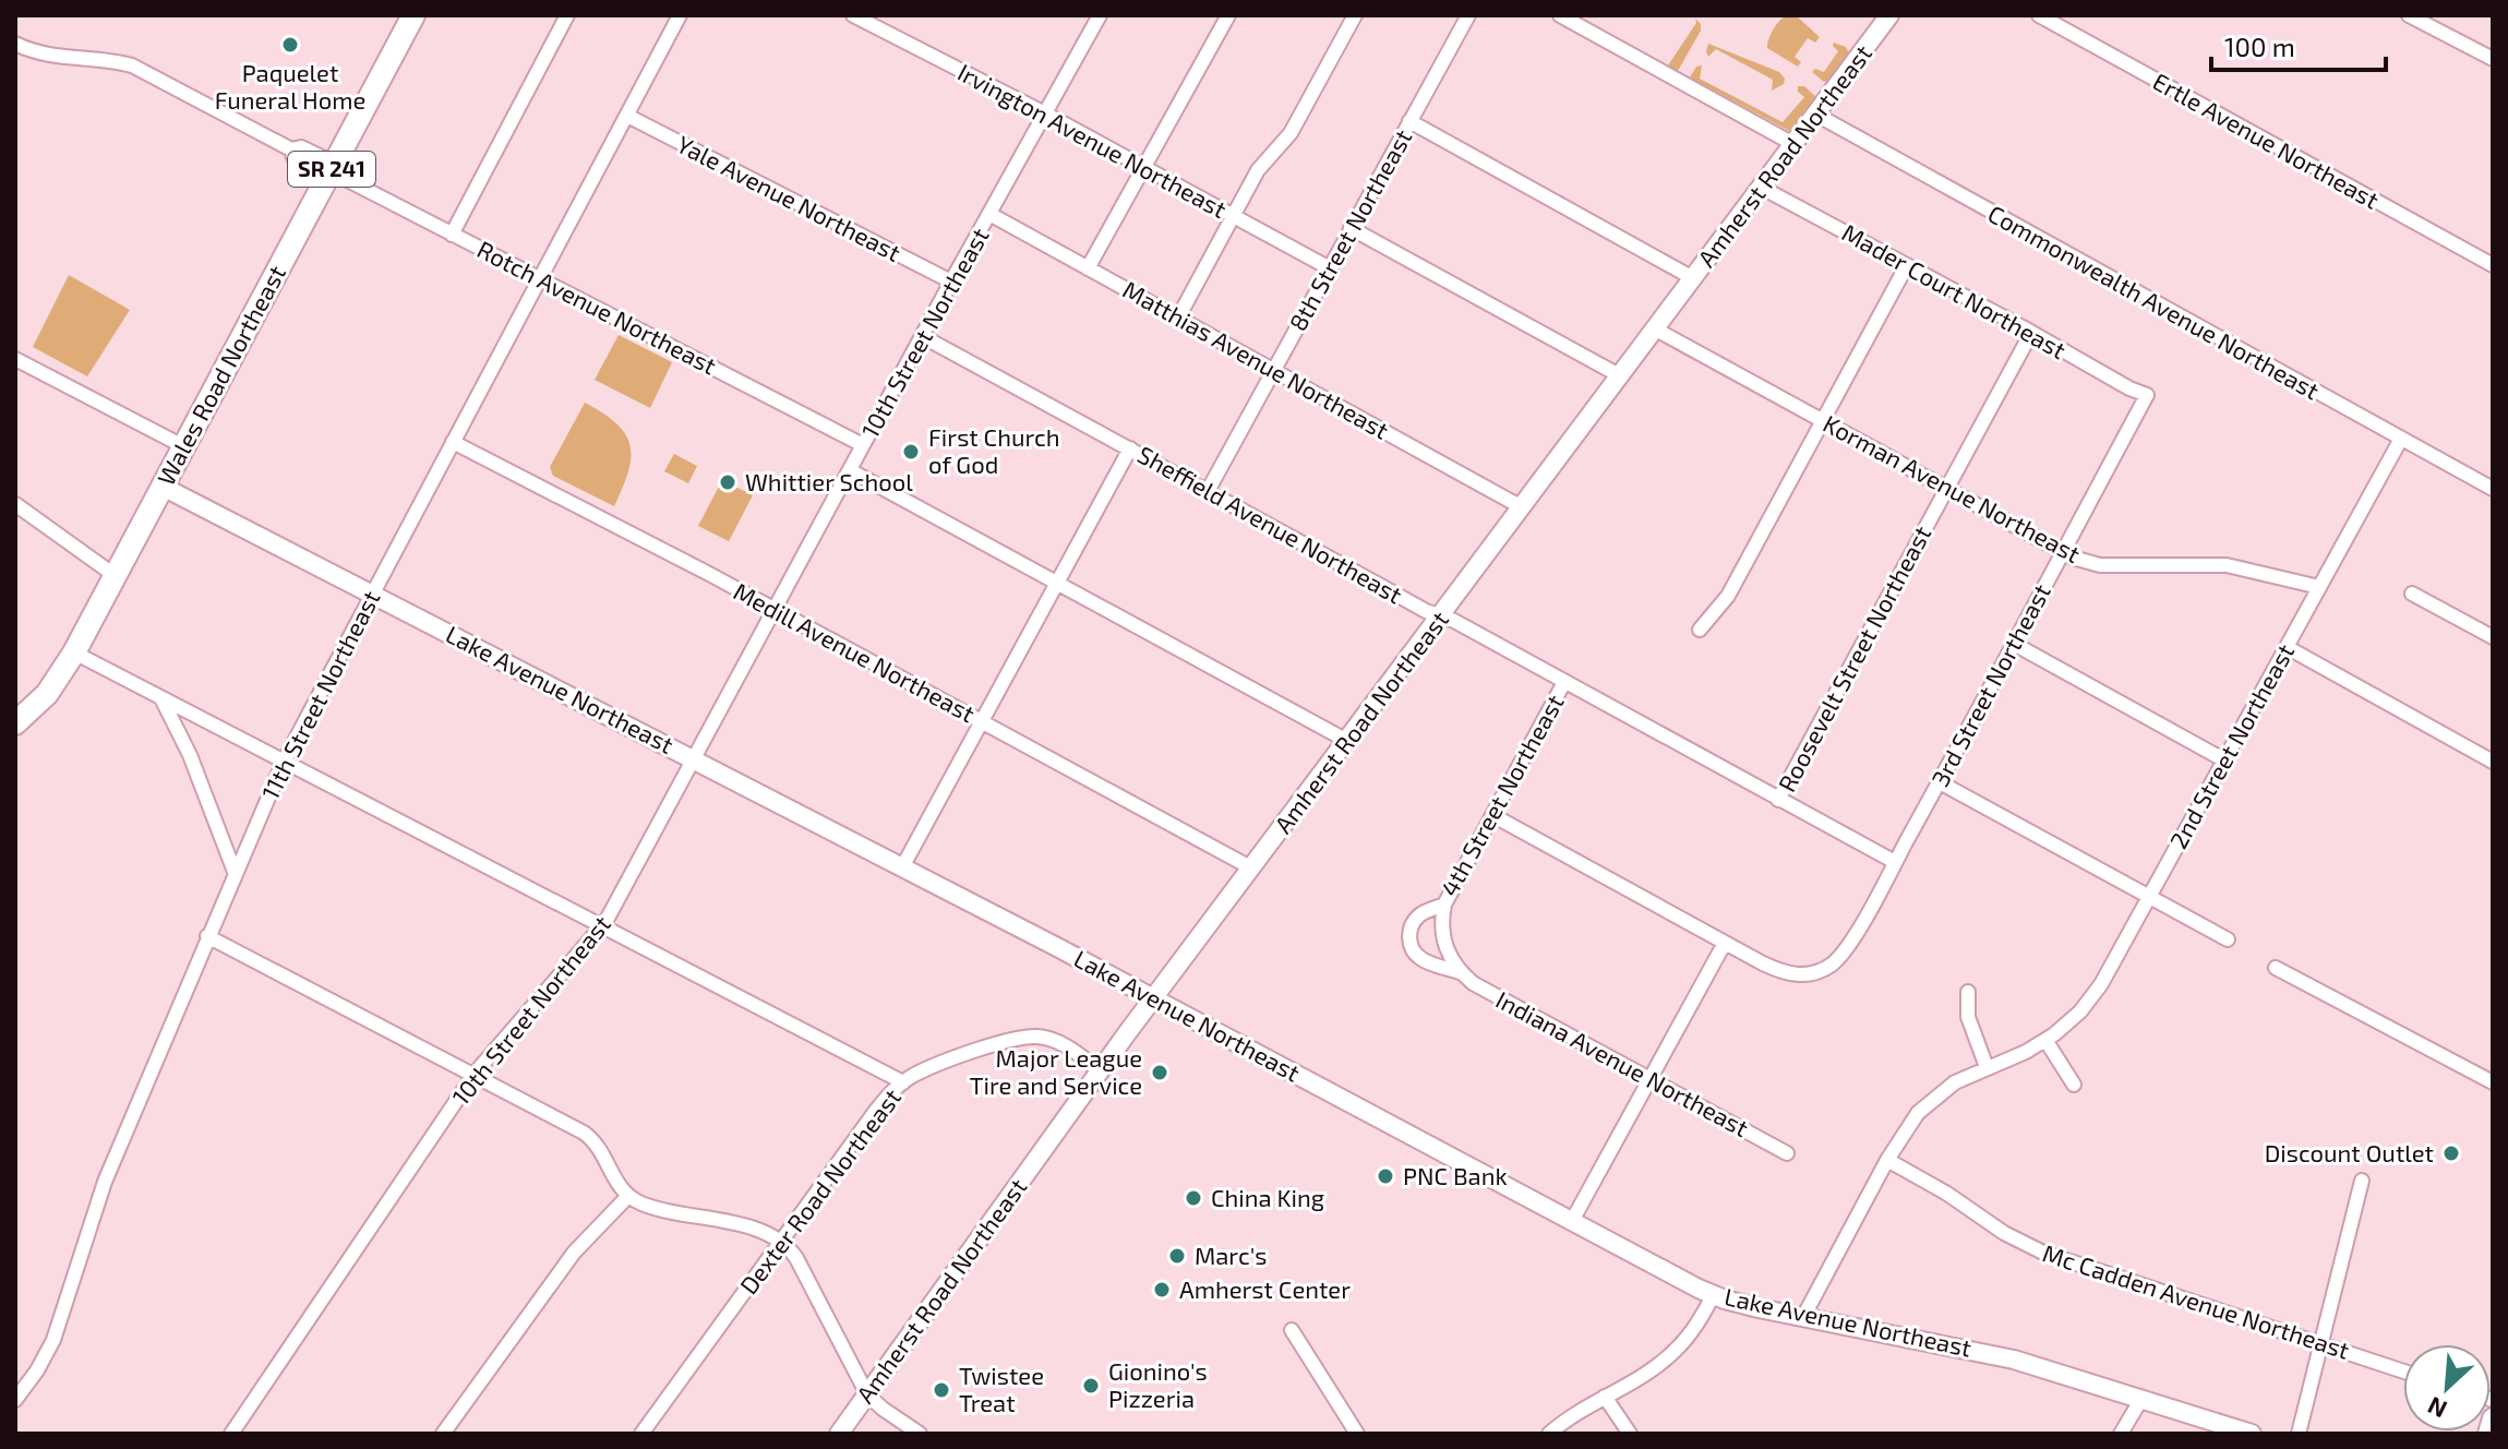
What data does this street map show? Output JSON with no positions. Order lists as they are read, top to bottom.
{
  "streets": {
    "main road": ["SR 241", "Wales Road Northeast"],
    "street": [
      "Irvington Avenue Northeast",
      "Ertle Avenue Northeast",
      "Amherst Road Northeast",
      "Yale Avenue Northeast",
      "8th Street Northeast",
      "Mader Court Northeast",
      "Commonwealth Avenue Northeast",
      "Rotch Avenue Northeast",
      "10th Street Northeast",
      "Matthias Avenue Northeast",
      "Korman Avenue Northeast",
      "Sheffield Avenue Northeast",
      "Medill Avenue Northeast",
      "Roosevelt Street Northeast",
      "3rd Street Northeast",
      "Lake Avenue Northeast",
      "11th Street Northeast",
      "2nd Street Northeast",
      "4th Street Northeast",
      "Indiana Avenue Northeast",
      "Dexter Road Northeast",
      "Mc Cadden Avenue Northeast"
    ]
  },
  "crossings": [
    ["Irvington Avenue Northeast", "8th Street Northeast"],
    ["Irvington Avenue Northeast", "10th Street Northeast"],
    ["Amherst Road Northeast", "Mader Court Northeast"],
    ["Amherst Road Northeast", "Commonwealth Avenue Northeast"],
    ["Amherst Road Northeast", "Matthias Avenue Northeast"],
    ["Amherst Road Northeast", "Korman Avenue Northeast"],
    ["Amherst Road Northeast", "Sheffield Avenue Northeast"],
    ["Amherst Road Northeast", "Medill Avenue Northeast"],
    ["Amherst Road Northeast", "Lake Avenue Northeast"],
    ["Amherst Road Northeast", "Dexter Road Northeast"],
    ["Yale Avenue Northeast", "10th Street Northeast"],
    ["Yale Avenue Northeast", "11th Street Northeast"],
    ["8th Street Northeast", "Matthias Avenue Northeast"],
    ["8th Street Northeast", "Sheffield Avenue Northeast"],
    ["Mader Court Northeast", "Roosevelt Street Northeast"],
    ["Mader Court Northeast", "3rd Street Northeast"],
    ["Commonwealth Avenue Northeast", "2nd Street Northeast"],
    ["Rotch Avenue Northeast", "10th Street Northeast"],
    ["Rotch Avenue Northeast", "Wales Road Northeast"],
    ["Rotch Avenue Northeast", "11th Street Northeast"],
    ["10th Street Northeast", "Matthias Avenue Northeast"],
    ["10th Street Northeast", "Sheffield Avenue Northeast"],
    ["10th Street Northeast", "Medill Avenue Northeast"],
    ["10th Street Northeast", "Lake Avenue Northeast"],
    ["Wales Road Northeast", "Lake Avenue Northeast"],
    ["Korman Avenue Northeast", "Roosevelt Street Northeast"],
    ["Korman Avenue Northeast", "3rd Street Northeast"],
    ["Korman Avenue Northeast", "2nd Street Northeast"],
    ["Sheffield Avenue Northeast", "Roosevelt Street Northeast"],
    ["Sheffield Avenue Northeast", "3rd Street Northeast"],
    ["Sheffield Avenue Northeast", "4th Street Northeast"],
    ["Medill Avenue Northeast", "11th Street Northeast"],
    ["3rd Street Northeast", "4th Street Northeast"],
    ["Lake Avenue Northeast", "11th Street Northeast"],
    ["Lake Avenue Northeast", "2nd Street Northeast"],
    ["2nd Street Northeast", "Mc Cadden Avenue Northeast"],
    ["4th Street Northeast", "Indiana Avenue Northeast"]
  ],
  "places": [
    "Paquelet Funeral Home",
    "First Church of God",
    "Whittier School",
    "Major League Tire and Service",
    "Discount Outlet",
    "PNC Bank",
    "China King",
    "Marc's",
    "Amherst Center",
    "Gionino's Pizzeria",
    "Twistee Treat"
  ],
  "scale_bar": "100 m",
  "north": "bottom left"
}
